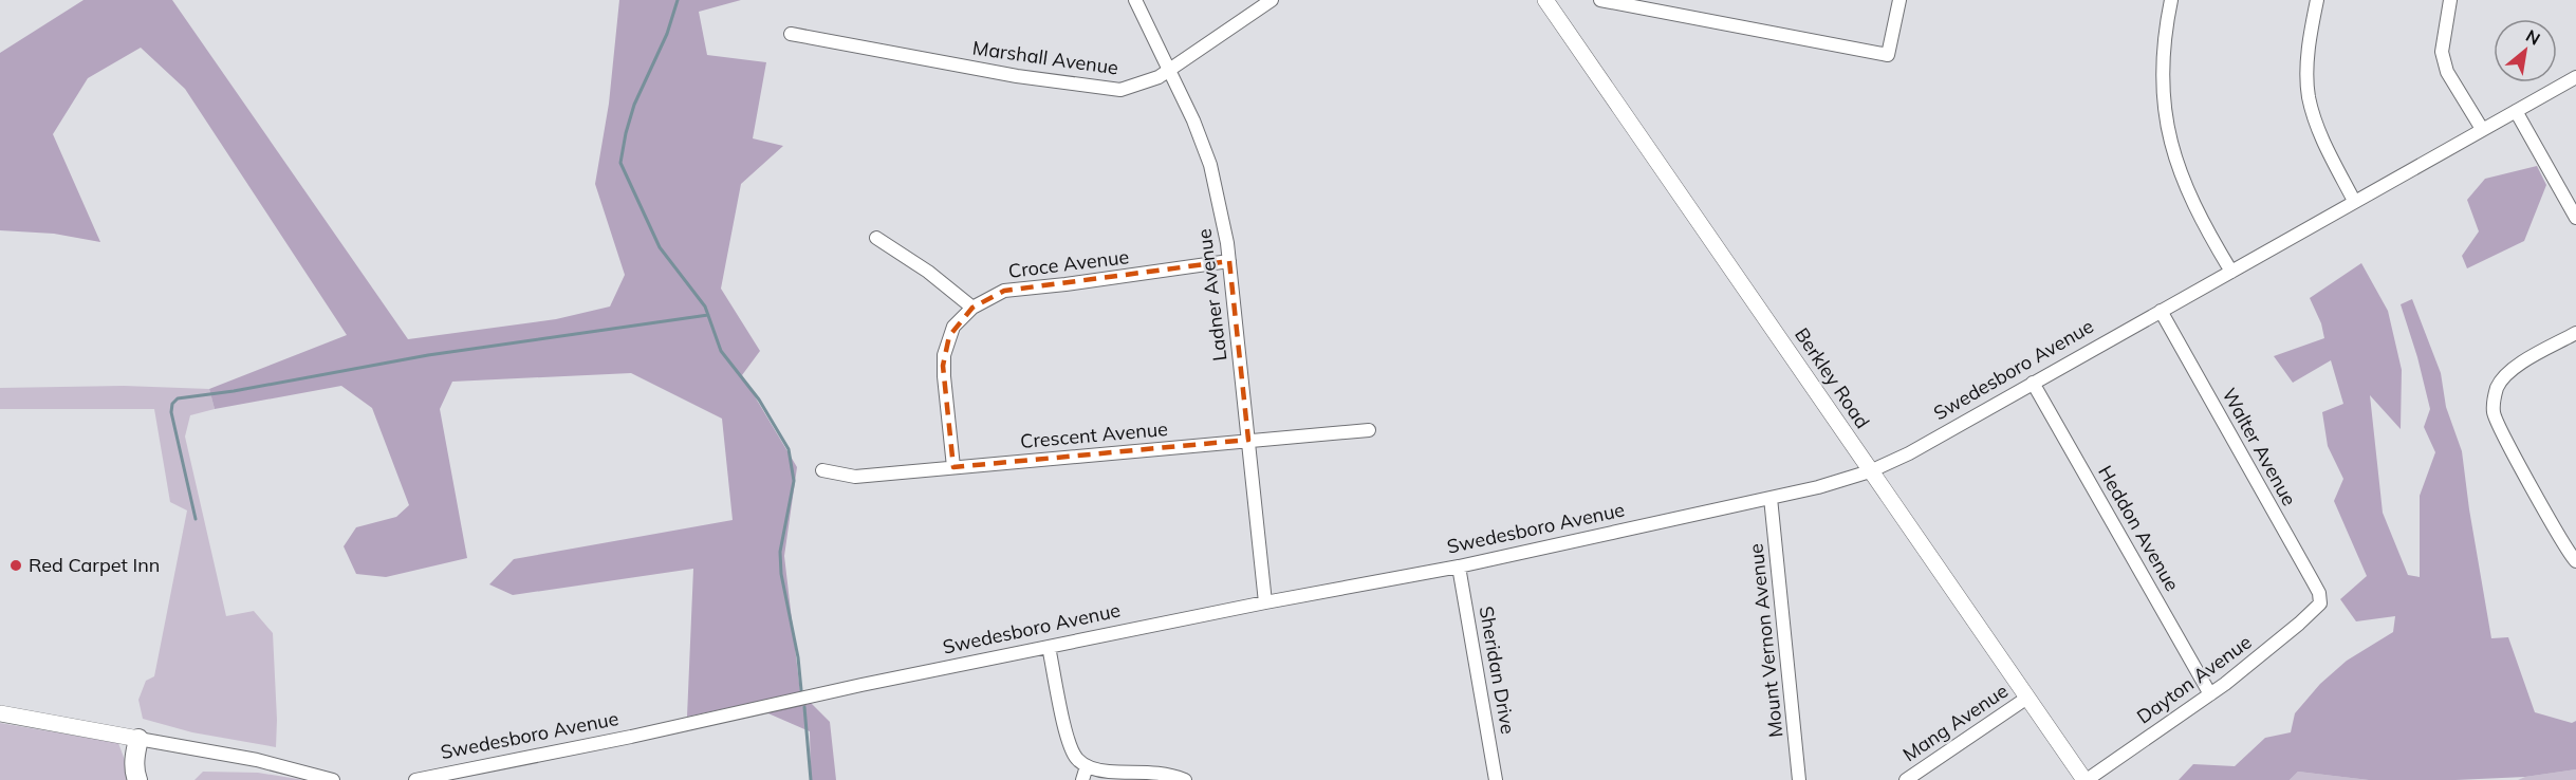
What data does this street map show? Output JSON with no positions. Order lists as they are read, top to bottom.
{
  "streets": {
    "main road": ["Berkley Road"],
    "street": [
      "Marshall Avenue",
      "Croce Avenue",
      "Ladner Avenue",
      "Swedesboro Avenue",
      "Crescent Avenue",
      "Walter Avenue",
      "Heddon Avenue",
      "Mount Vernon Avenue",
      "Sheridan Drive",
      "Dayton Avenue",
      "Mang Avenue"
    ]
  },
  "crossings": [
    ["Marshall Avenue", "Ladner Avenue"],
    ["Croce Avenue", "Ladner Avenue"],
    ["Croce Avenue", "Crescent Avenue"],
    ["Ladner Avenue", "Swedesboro Avenue"],
    ["Ladner Avenue", "Crescent Avenue"],
    ["Swedesboro Avenue", "Berkley Road"],
    ["Swedesboro Avenue", "Walter Avenue"],
    ["Swedesboro Avenue", "Heddon Avenue"],
    ["Swedesboro Avenue", "Mount Vernon Avenue"],
    ["Swedesboro Avenue", "Sheridan Drive"],
    ["Berkley Road", "Dayton Avenue"],
    ["Berkley Road", "Mang Avenue"],
    ["Walter Avenue", "Dayton Avenue"],
    ["Heddon Avenue", "Dayton Avenue"]
  ],
  "places": ["Red Carpet Inn"],
  "north": "top right"
}
